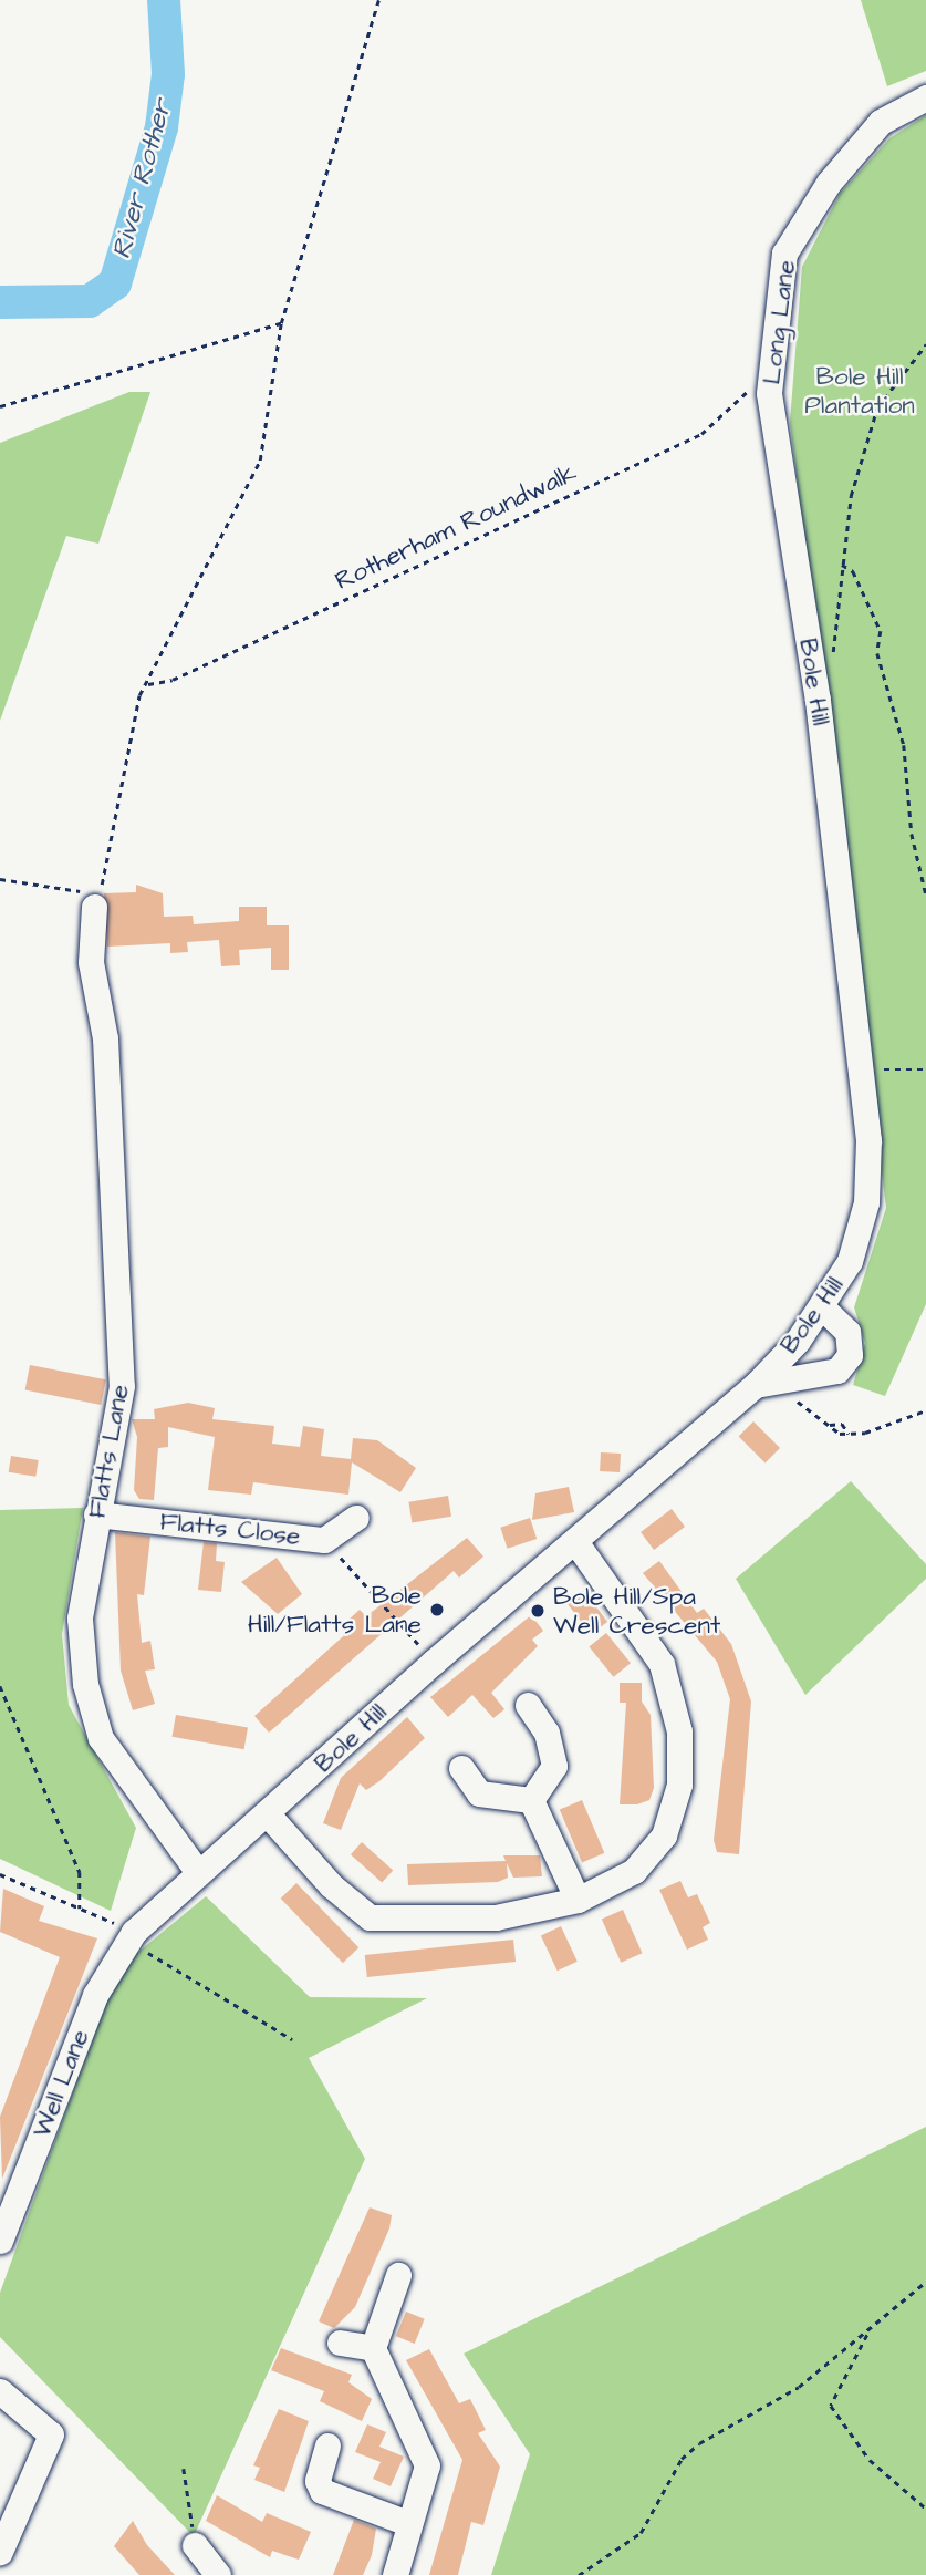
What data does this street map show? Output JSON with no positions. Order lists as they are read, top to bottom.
{
  "streets": {
    "street": [
      "Long Lane",
      "Bole Hill",
      "Flatts Lane",
      "Flatts Close",
      "Well Lane"
    ],
    "path": ["Rotherham Roundwalk"]
  },
  "crossings": [
    ["Long Lane", "Rotherham Roundwalk"],
    ["Long Lane", "Bole Hill"],
    ["Bole Hill", "Flatts Lane"],
    ["Bole Hill", "Well Lane"],
    ["Flatts Lane", "Flatts Close"]
  ],
  "water": ["River Rother"],
  "parks": ["Bole Hill Plantation"],
  "places": ["Bole Hill/Flatts Lane", "Bole Hill/Spa Well Crescent"]
}
